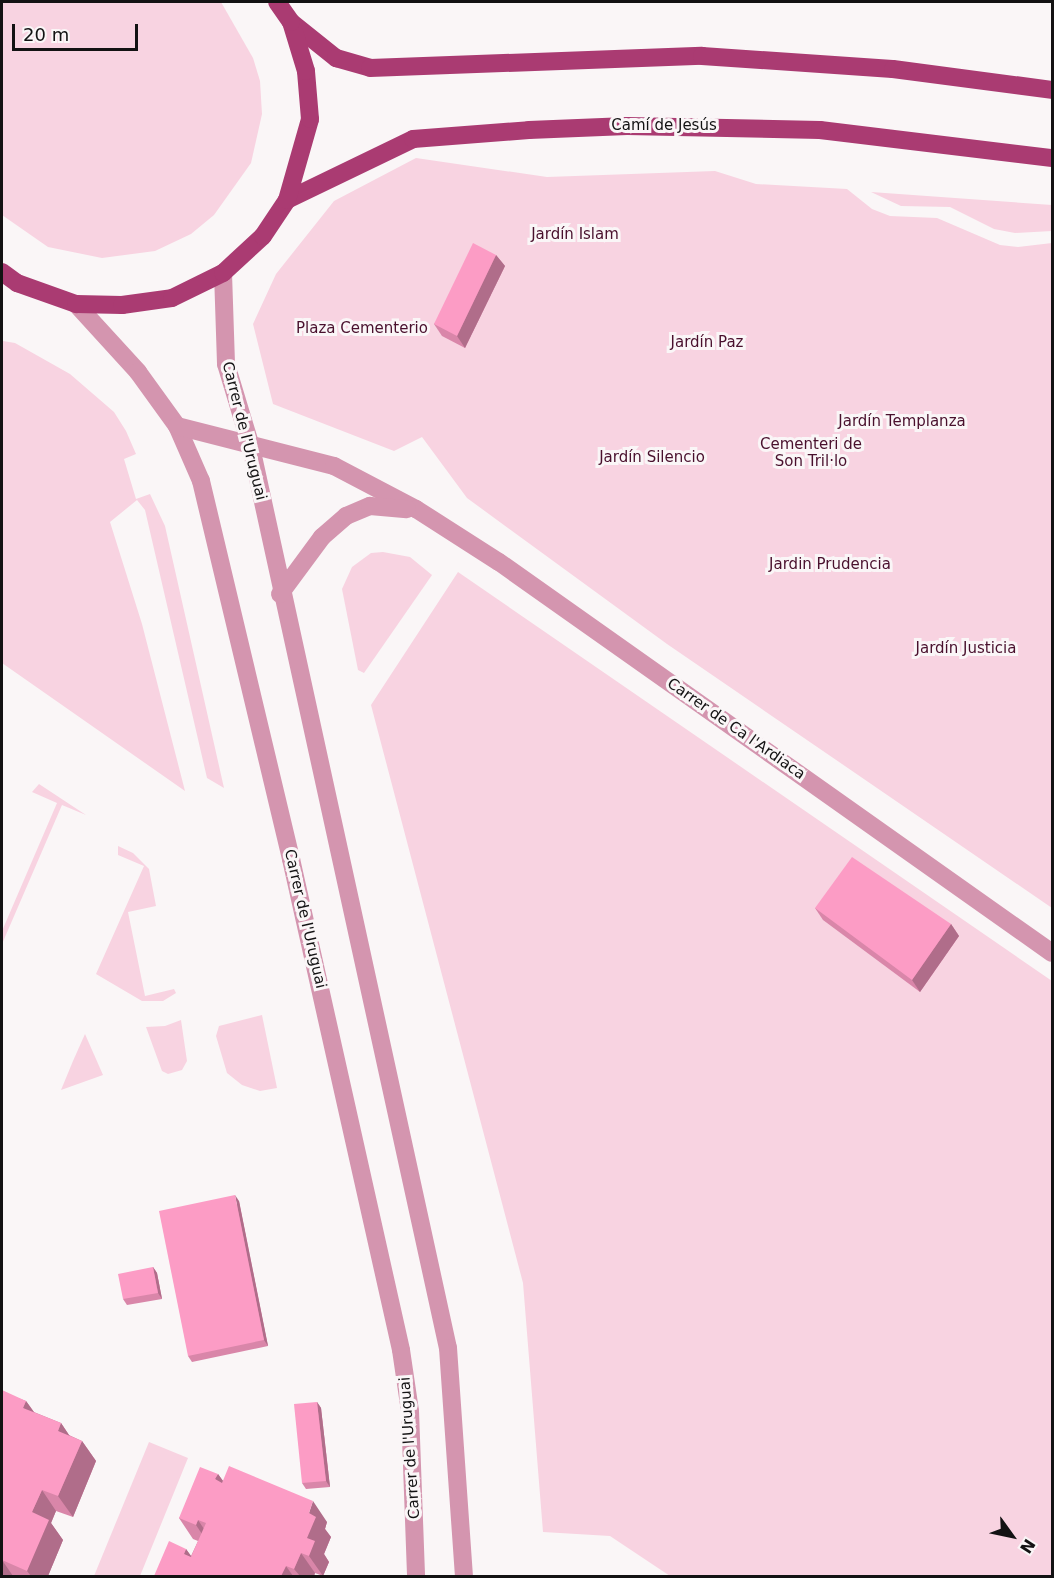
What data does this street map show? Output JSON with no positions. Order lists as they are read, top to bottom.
{
  "streets": {
    "main road": ["Camí de Jesús"],
    "street": ["Carrer de l'Uruguai", "Carrer de Ca l'Ardiaca"]
  },
  "crossings": [
    ["Carrer de l'Uruguai", "Carrer de Ca l'Ardiaca"]
  ],
  "parks": [
    "Jardín Islam",
    "Plaza Cementerio",
    "Jardín Paz",
    "Jardín Templanza",
    "Cementeri de Son Tril·lo",
    "Jardín Silencio",
    "Jardin Prudencia",
    "Jardín Justicia"
  ],
  "scale_bar": "20 m",
  "north": "bottom right"
}
